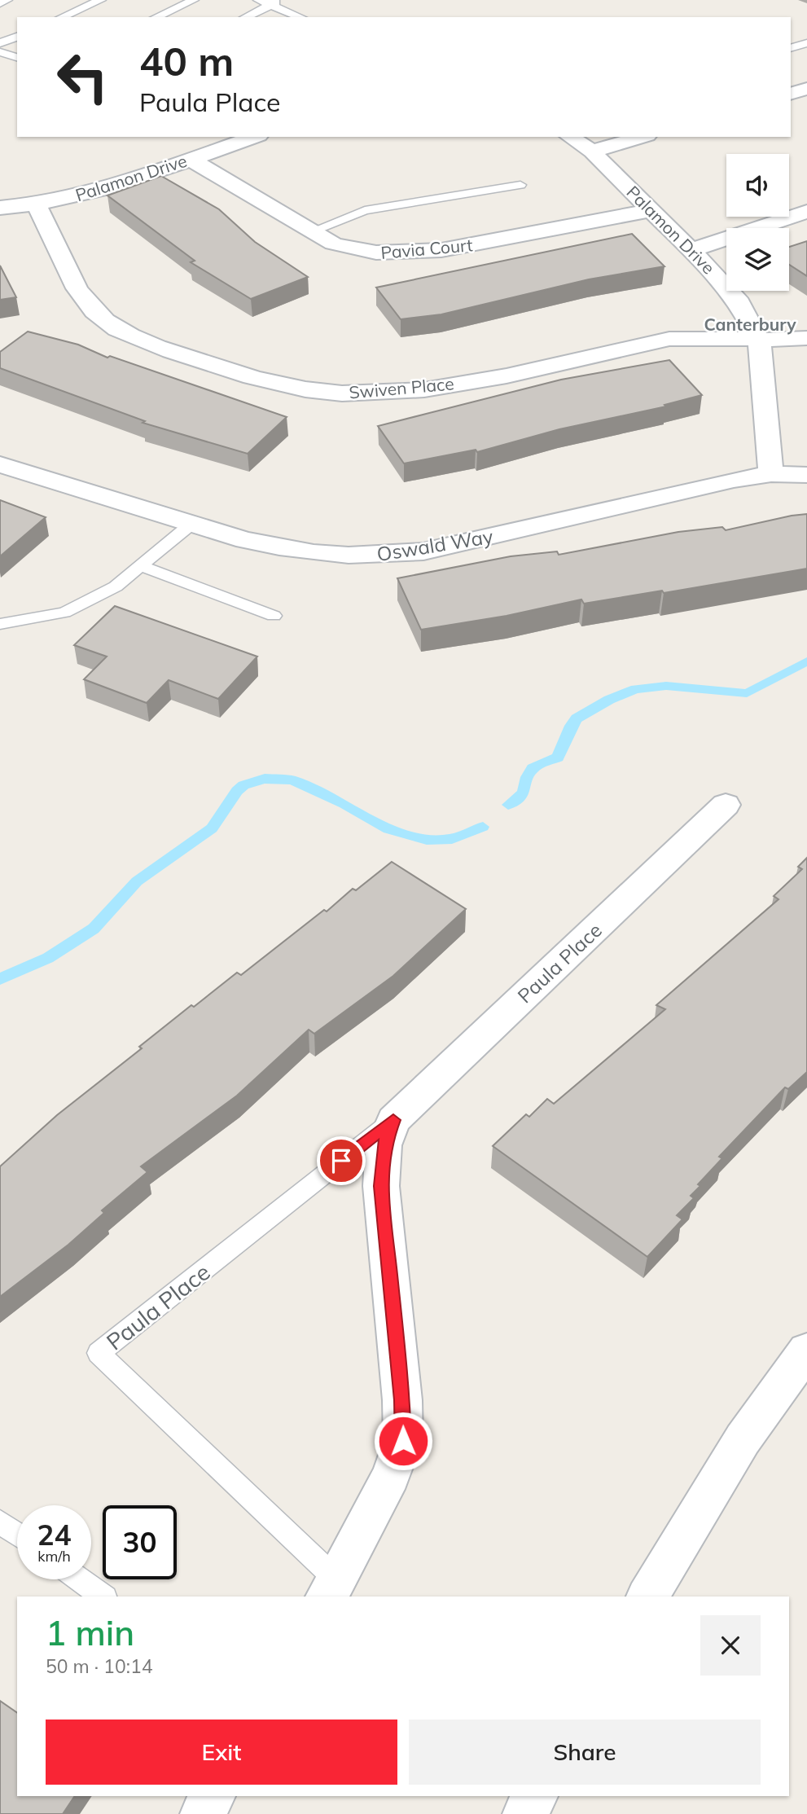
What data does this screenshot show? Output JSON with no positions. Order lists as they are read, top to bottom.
{
  "streets": {
    "street": [
      "Palamon Drive",
      "Pavia Court",
      "Swiven Place",
      "Oswald Way",
      "Paula Place"
    ]
  },
  "crossings": [
    ["Palamon Drive", "Pavia Court"],
    ["Palamon Drive", "Swiven Place"],
    ["Palamon Drive", "Oswald Way"]
  ],
  "districts": ["Canterbury"],
  "page": {
    "turn": ["40 m", "Paula Place"],
    "speed": "24 km/h",
    "limit": "30",
    "heading": ["1 min", "50 m · 10:14"],
    "buttons": ["Exit", "Share"]
  }
}
